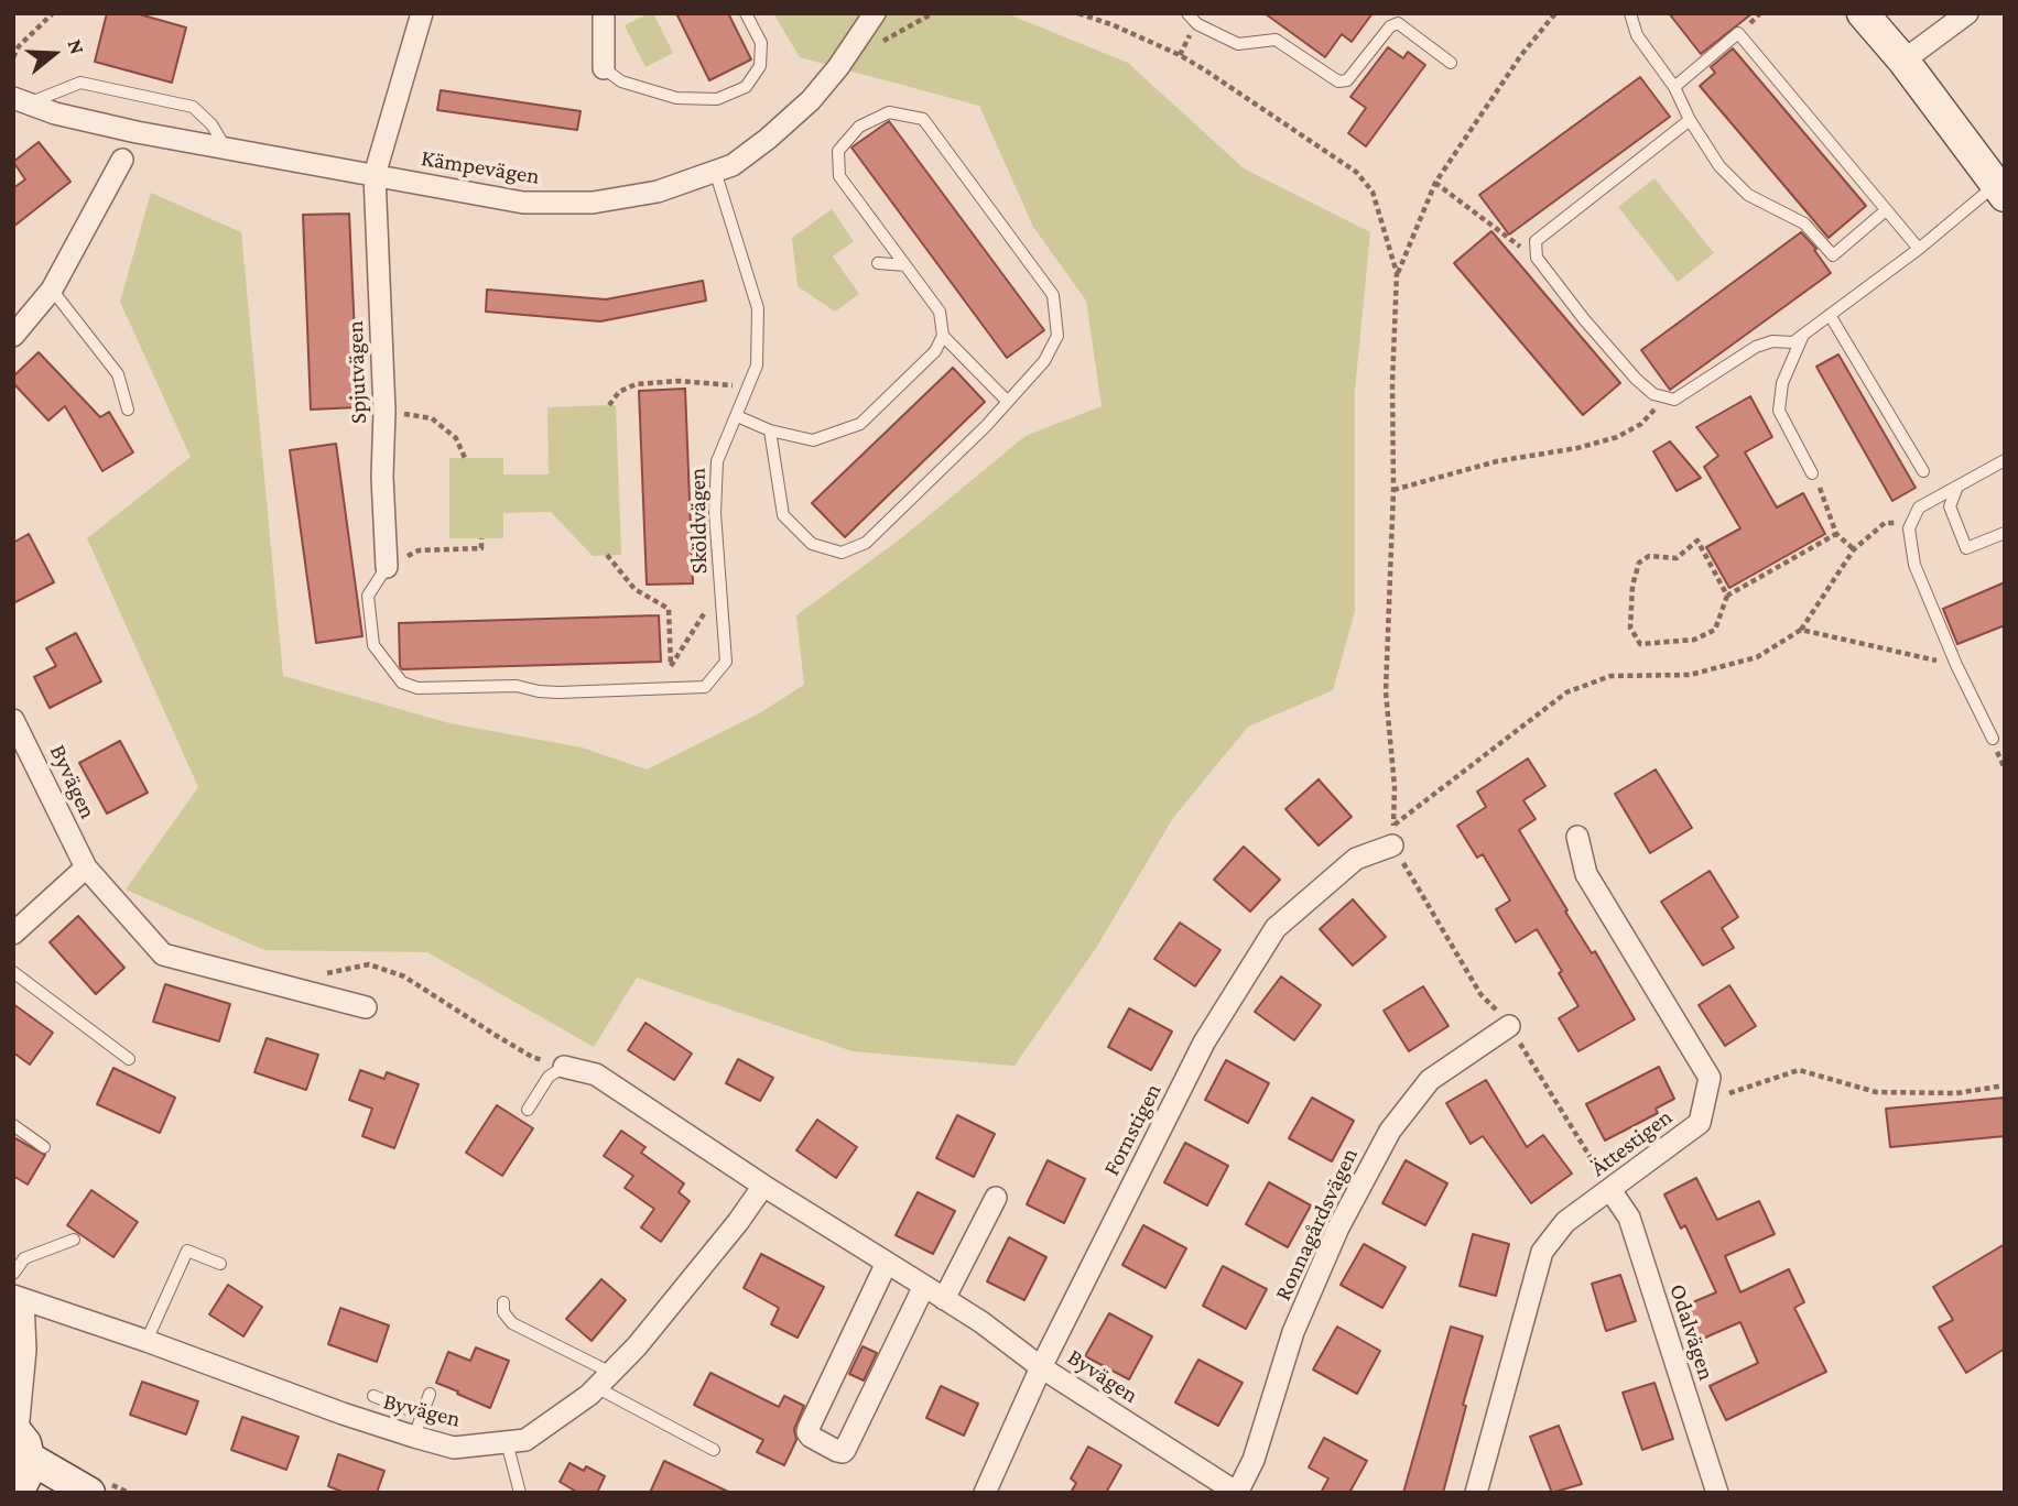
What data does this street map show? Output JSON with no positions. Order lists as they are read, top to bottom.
{
  "streets": {
    "street": [
      "Kämpevägen",
      "Spjutvägen",
      "Byvägen",
      "Fornstigen",
      "Ättestigen",
      "Ronnagårdsvägen",
      "Odalvägen"
    ],
    "lane": ["Sköldvägen"]
  },
  "crossings": [
    ["Kämpevägen", "Spjutvägen"],
    ["Kämpevägen", "Sköldvägen"],
    ["Spjutvägen", "Sköldvägen"],
    ["Byvägen", "Fornstigen"],
    ["Byvägen", "Ronnagårdsvägen"],
    ["Ättestigen", "Odalvägen"]
  ],
  "north": "right"
}
